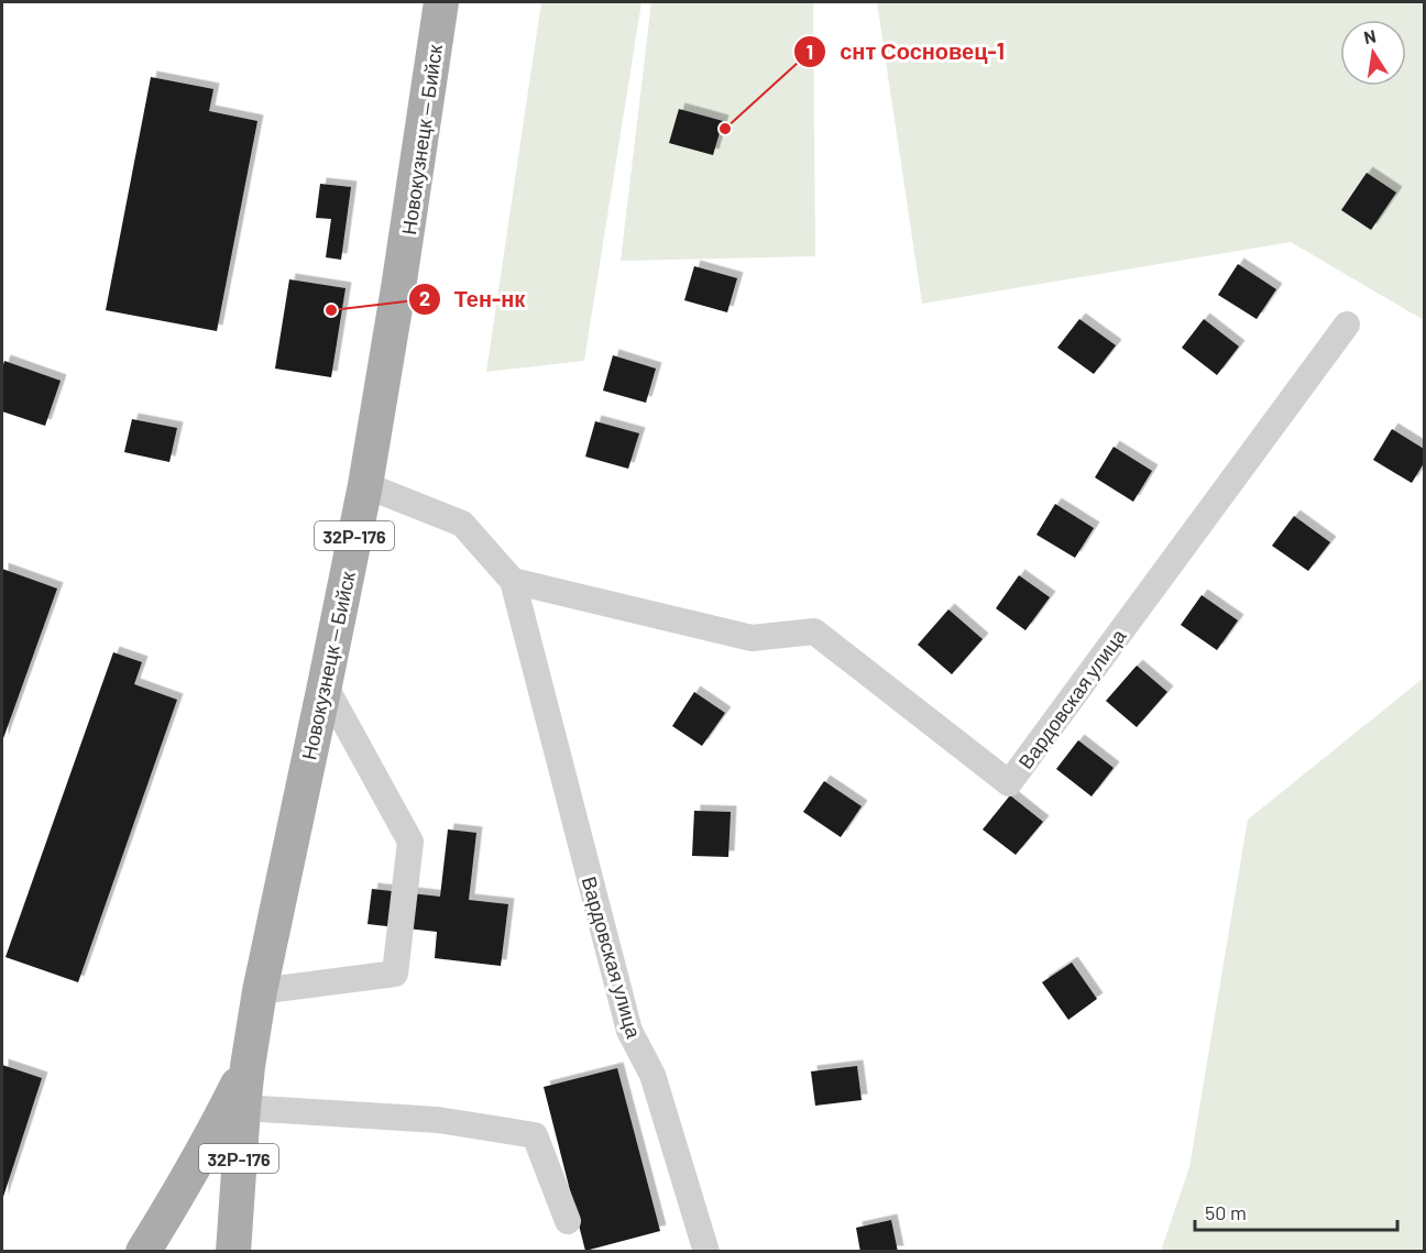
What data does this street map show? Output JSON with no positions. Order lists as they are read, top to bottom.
{
  "streets": {
    "main road": ["Новокузнецк — Бийск", "32Р-176"],
    "street": ["Вардовская улица"]
  },
  "crossings": [
    ["Новокузнецк — Бийск", "Вардовская улица"]
  ],
  "places": ["снт Сосновец-1", "Тен-нк"],
  "scale_bar": "50 m",
  "north": "top"
}
